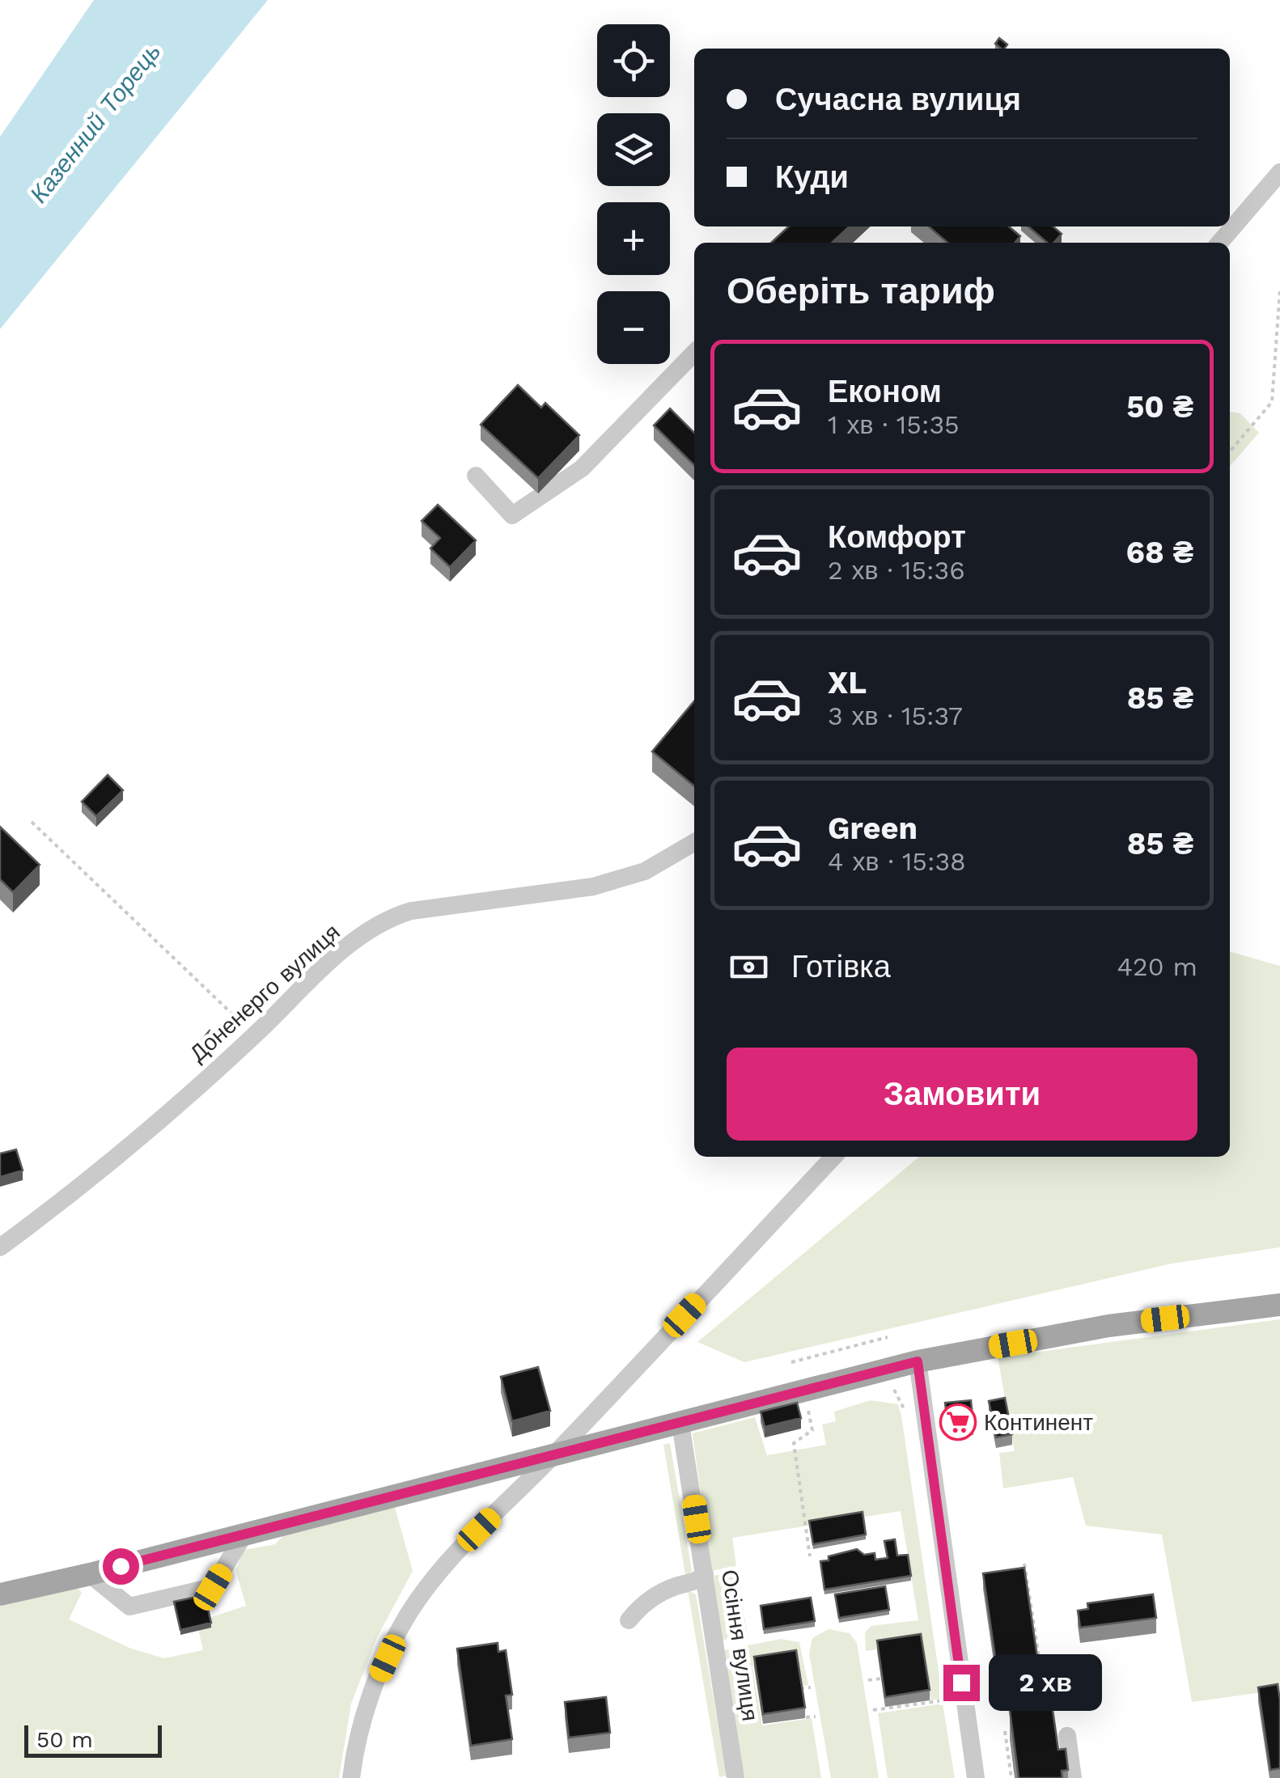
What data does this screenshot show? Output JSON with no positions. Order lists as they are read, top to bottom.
{
  "streets": {
    "street": ["Доненерго вулиця", "Осіння вулиця"]
  },
  "water": ["Казенний Торець"],
  "places": {
    "supermarket": ["Континент"]
  },
  "scale_bar": "50 m",
  "page": {
    "map_buttons": ["+", "−"],
    "banner": ["Сучасна вулиця", "Куди"],
    "heading": "Оберіть тариф",
    "list": [
      {
        "name": "Економ",
        "note": "1 хв · 15:35",
        "value": "50 ₴"
      },
      {
        "name": "Комфорт",
        "note": "2 хв · 15:36",
        "value": "68 ₴"
      },
      {
        "name": "XL",
        "note": "3 хв · 15:37",
        "value": "85 ₴"
      },
      {
        "name": "Green",
        "note": "4 хв · 15:38",
        "value": "85 ₴"
      }
    ],
    "pay": ["Готівка", "420 m"],
    "buttons": "Замовити",
    "bubble": "2 хв",
    "scale": "50 m"
  }
}
